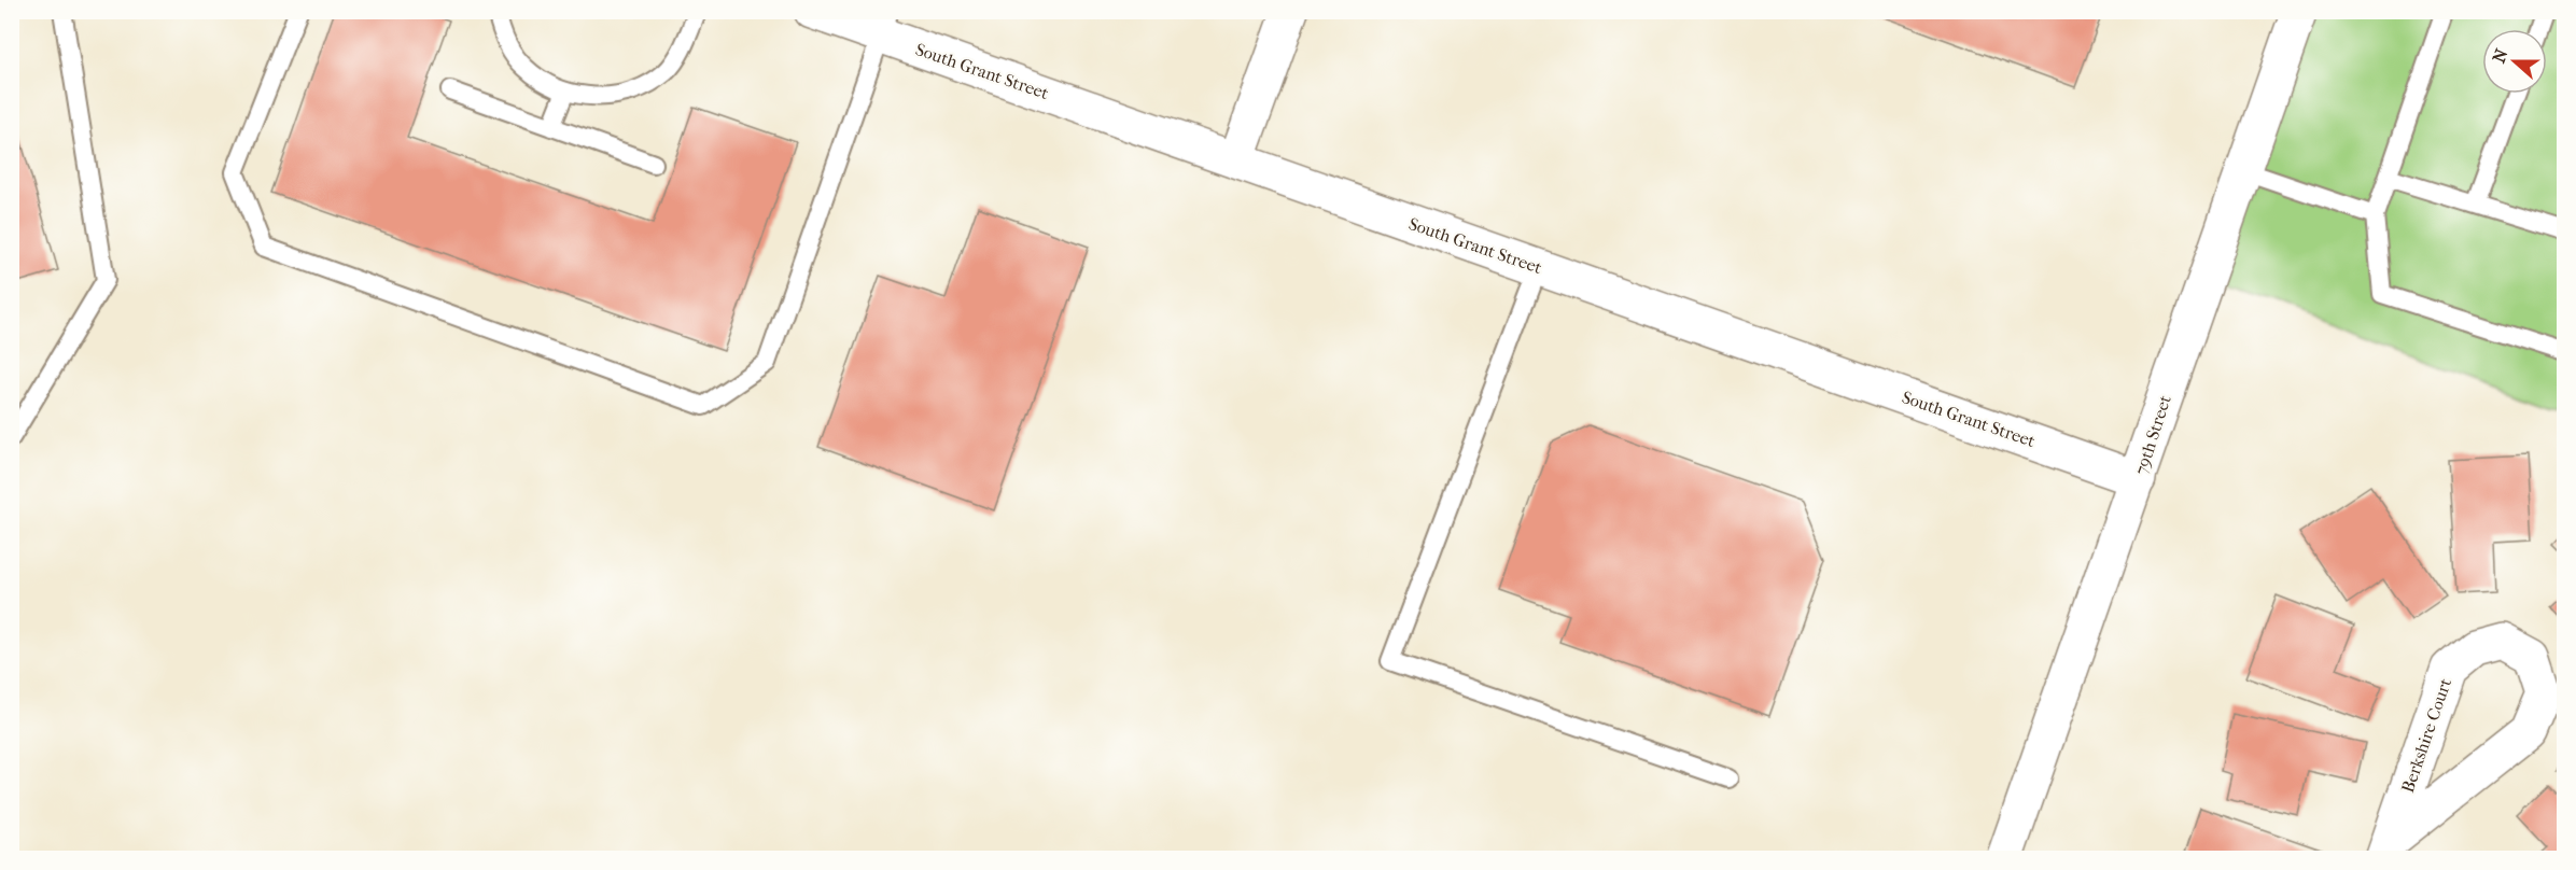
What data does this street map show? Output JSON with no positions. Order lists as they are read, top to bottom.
{
  "streets": {
    "street": ["South Grant Street", "79th Street", "Berkshire Court"]
  },
  "crossings": [
    ["South Grant Street", "79th Street"]
  ],
  "north": "left"
}
